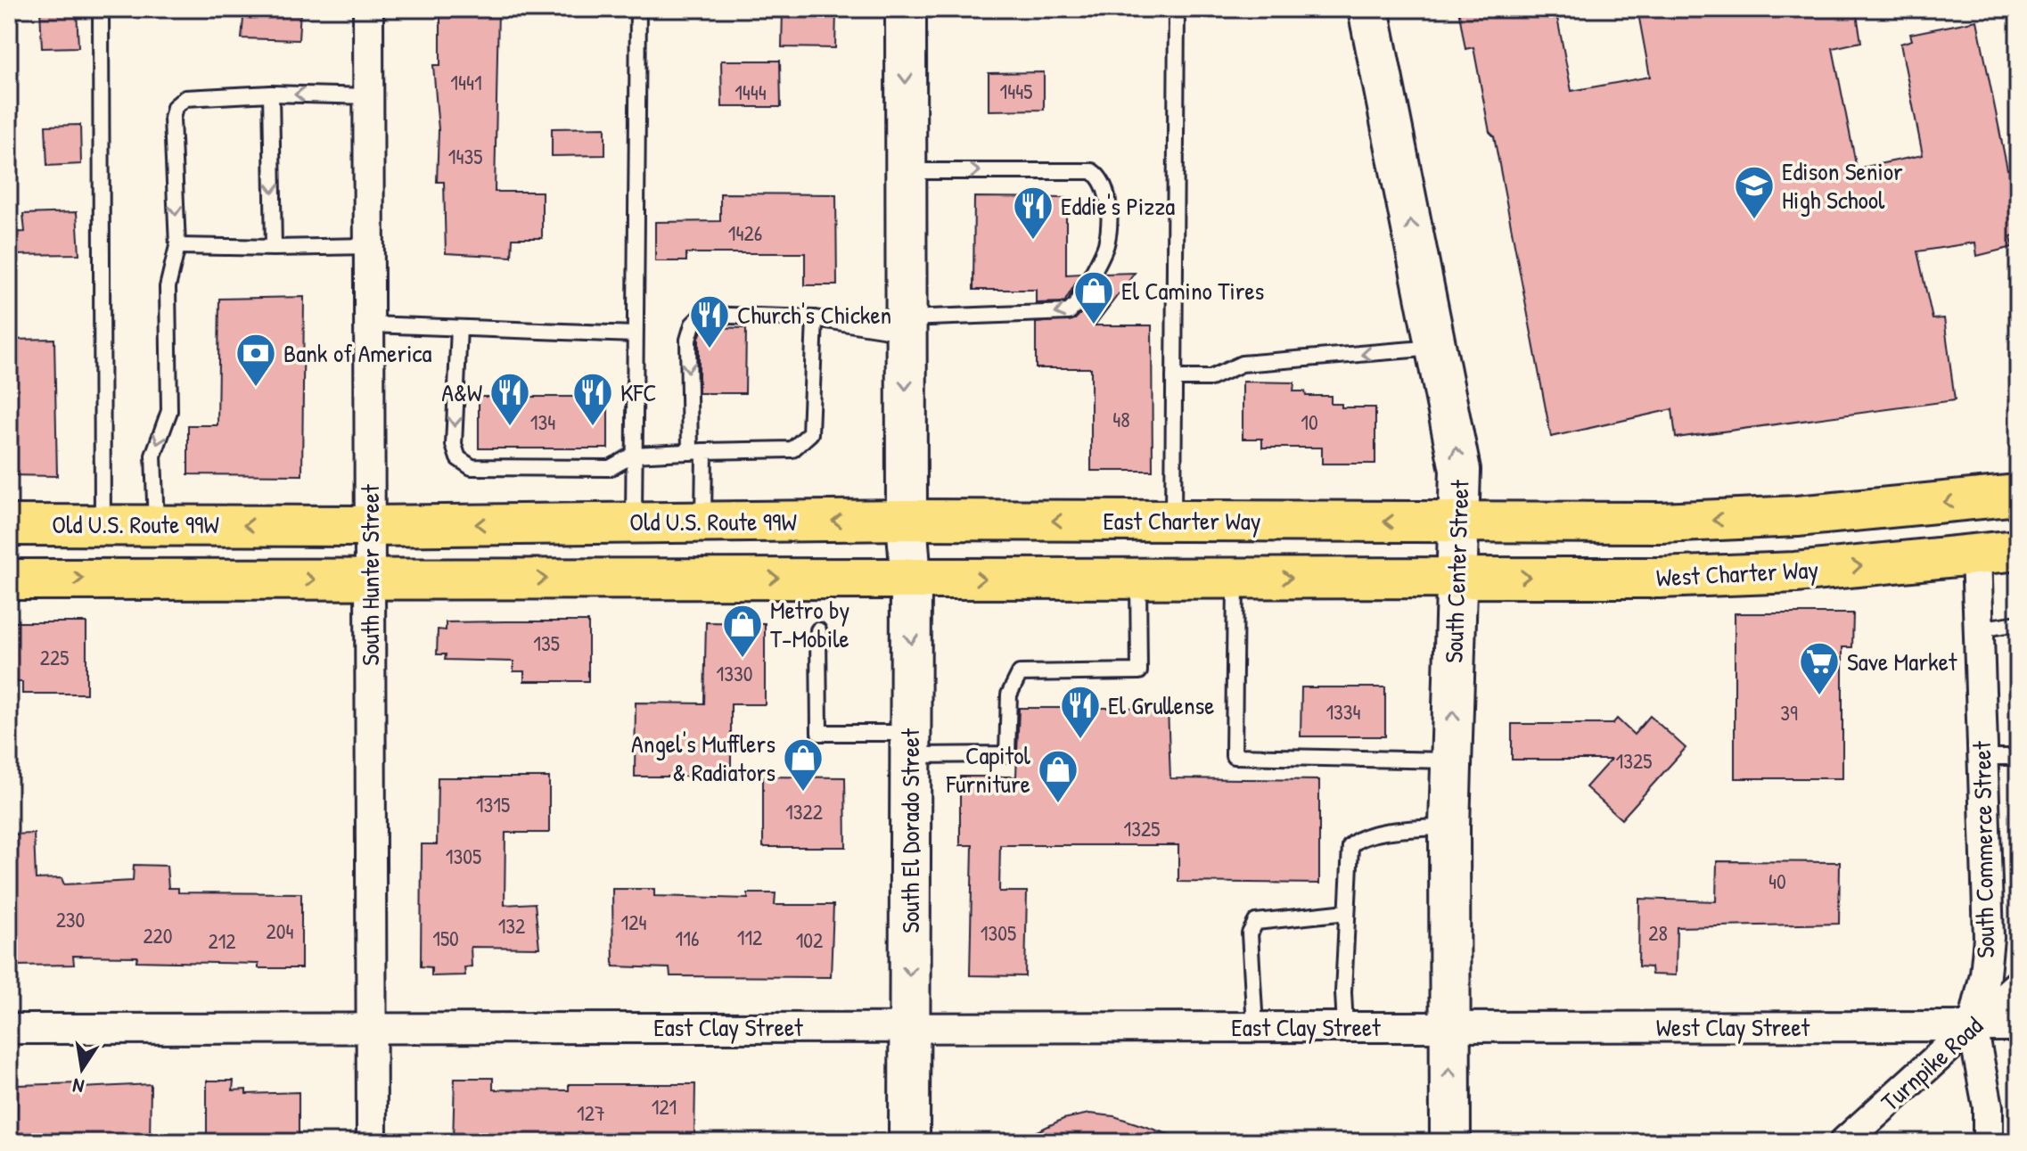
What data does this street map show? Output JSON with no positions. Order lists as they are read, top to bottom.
{
  "streets": {
    "main road": [
      "East Charter Way",
      "Old U.S. Route 99W",
      "South Center Street",
      "West Charter Way",
      "South El Dorado Street"
    ],
    "street": [
      "South Hunter Street",
      "South Commerce Street",
      "East Clay Street",
      "West Clay Street",
      "Turnpike Road"
    ]
  },
  "crossings": [
    ["East Charter Way", "Old U.S. Route 99W"],
    ["East Charter Way", "South Center Street"],
    ["East Charter Way", "South El Dorado Street"],
    ["Old U.S. Route 99W", "South Hunter Street"],
    ["Old U.S. Route 99W", "South El Dorado Street"],
    ["South Center Street", "West Charter Way"],
    ["South Center Street", "East Clay Street"],
    ["South Center Street", "West Clay Street"],
    ["West Charter Way", "South Commerce Street"],
    ["South Hunter Street", "East Clay Street"],
    ["South El Dorado Street", "East Clay Street"],
    ["South Commerce Street", "West Clay Street"],
    ["South Commerce Street", "Turnpike Road"],
    ["East Clay Street", "West Clay Street"],
    ["West Clay Street", "Turnpike Road"]
  ],
  "one_way": ["South Center Street", "South El Dorado Street"],
  "places": {
    "school or university": ["Edison Senior High School"],
    "restaurant": [
      "Eddie's Pizza",
      "Church's Chicken",
      "A&W",
      "KFC",
      "El Grullense"
    ],
    "shop": [
      "El Camino Tires",
      "Metro by T-Mobile",
      "Angel's Mufflers & Radiators",
      "Capitol Furniture"
    ],
    "bank": ["Bank of America"],
    "supermarket": ["Save Market"]
  },
  "house_numbers": [
    "1441",
    "1445",
    "1444",
    "1435",
    "1426",
    "48",
    "134",
    "10",
    "135",
    "225",
    "1330",
    "1334",
    "39",
    "1325",
    "1315",
    "1322",
    "1325",
    "1305",
    "40",
    "230",
    "124",
    "132",
    "204",
    "1305",
    "28",
    "220",
    "112",
    "150",
    "116",
    "102",
    "212",
    "121",
    "127"
  ],
  "north": "bottom"
}
